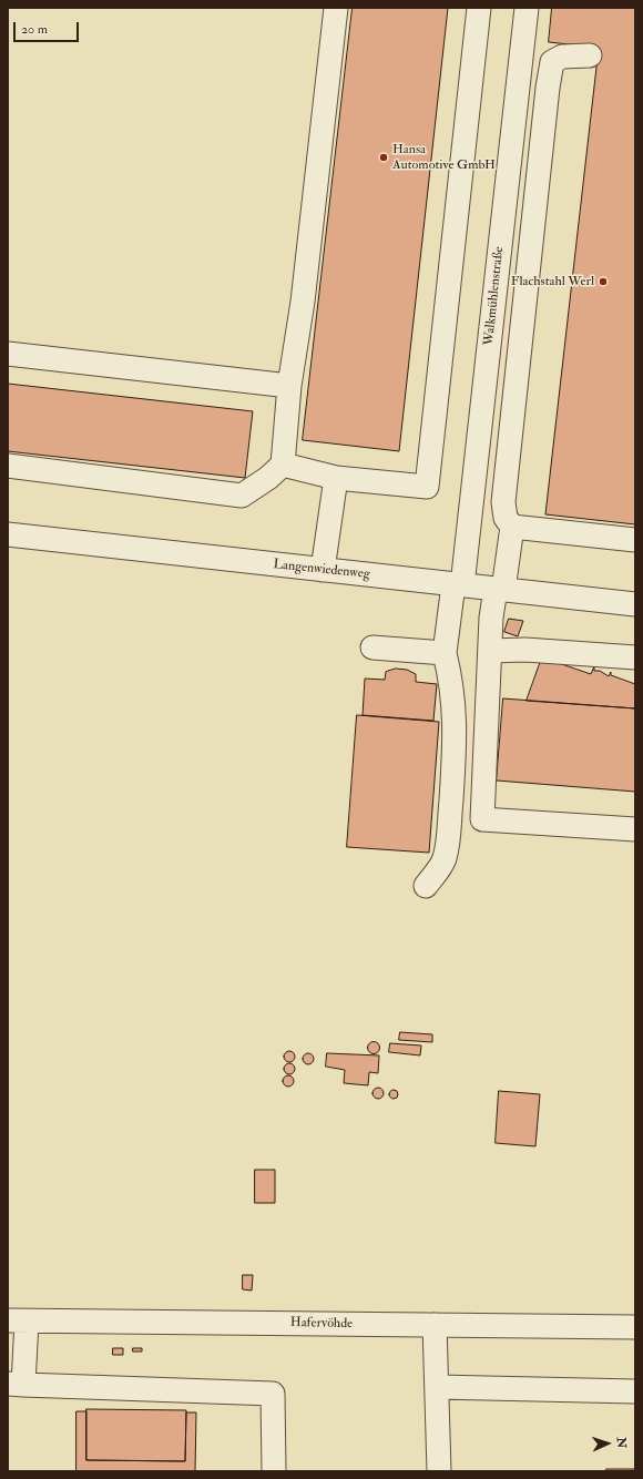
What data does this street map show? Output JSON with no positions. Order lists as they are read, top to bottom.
{
  "streets": {
    "street": ["Walkmühlenstraße", "Langenwiedenweg", "Hafervöhde"]
  },
  "crossings": [
    ["Walkmühlenstraße", "Langenwiedenweg"]
  ],
  "places": ["Hansa Automotive GmbH", "Flachstahl Werl"],
  "scale_bar": "20 m",
  "north": "right"
}
